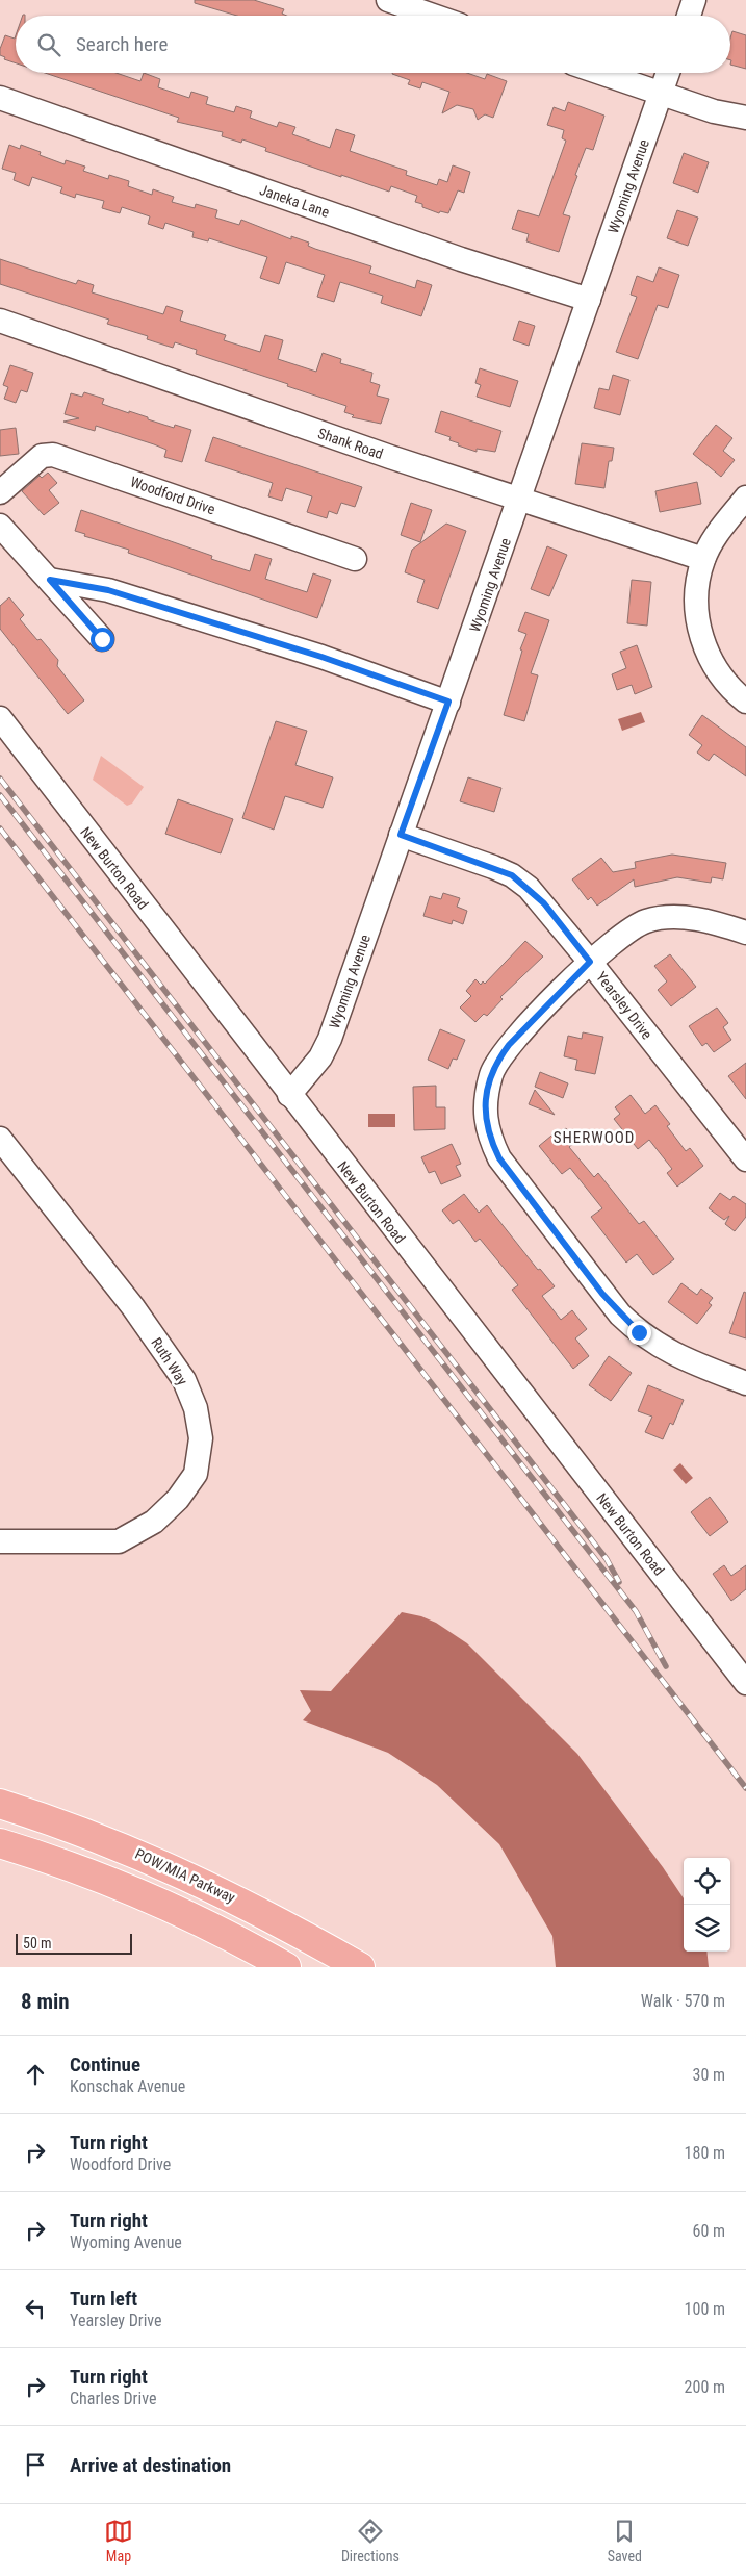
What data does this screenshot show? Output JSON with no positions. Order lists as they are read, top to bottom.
{
  "streets": {
    "main road": ["POW/MIA Parkway"],
    "street": [
      "Wyoming Avenue",
      "Janeka Lane",
      "Shank Road",
      "Woodford Drive",
      "New Burton Road",
      "Yearsley Drive",
      "Ruth Way"
    ]
  },
  "crossings": [
    ["Wyoming Avenue", "Janeka Lane"],
    ["Wyoming Avenue", "Shank Road"],
    ["Wyoming Avenue", "New Burton Road"],
    ["Wyoming Avenue", "Yearsley Drive"]
  ],
  "districts": ["SHERWOOD"],
  "scale_bar": "50 m",
  "page": {
    "search": "Search here",
    "scale": "50 m",
    "heading": ["8 min", "Walk · 570 m"],
    "list": [
      ["Continue", "Konschak Avenue", "30 m"],
      ["Turn right", "Woodford Drive", "180 m"],
      ["Turn right", "Wyoming Avenue", "60 m"],
      ["Turn left", "Yearsley Drive", "100 m"],
      ["Turn right", "Charles Drive", "200 m"],
      "Arrive at destination"
    ],
    "nav": ["Map", "Directions", "Saved"]
  }
}
